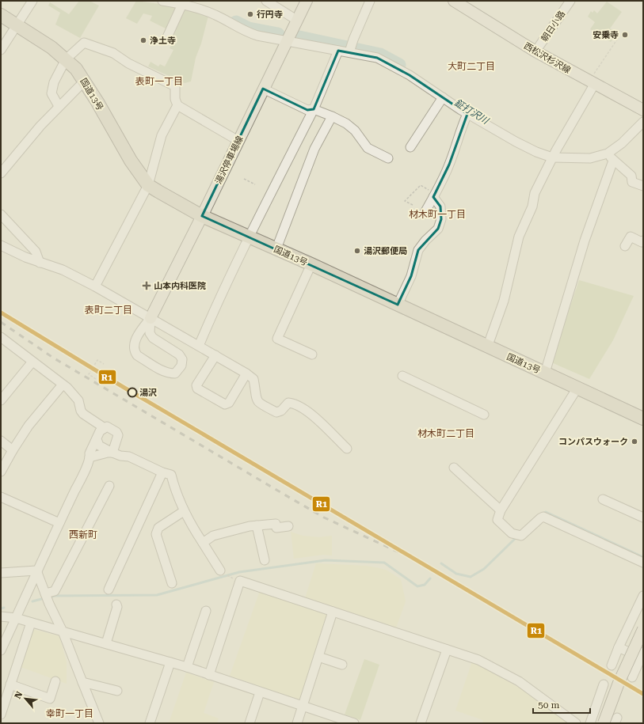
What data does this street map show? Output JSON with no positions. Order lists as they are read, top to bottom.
{
  "streets": {
    "highway": ["国道13号"],
    "main road": ["西松沢杉沢線", "湯沢停車場線"],
    "street": ["朝日小路"]
  },
  "crossings": [
    ["朝日小路", "西松沢杉沢線"],
    ["国道13号", "湯沢停車場線"]
  ],
  "districts": [
    "大町二丁目",
    "表町一丁目",
    "材木町一丁目",
    "表町二丁目",
    "材木町二丁目",
    "西新町",
    "幸町一丁目"
  ],
  "water": ["鉦打沢川"],
  "places": {
    "other": [
      "行円寺",
      "安乗寺",
      "浄土寺",
      "湯沢郵便局",
      "湯沢",
      "コンパスウォーク"
    ],
    "health": ["山本内科医院"]
  },
  "lines": ["transit line R1"],
  "scale_bar": "50 m",
  "north": "top left"
}
